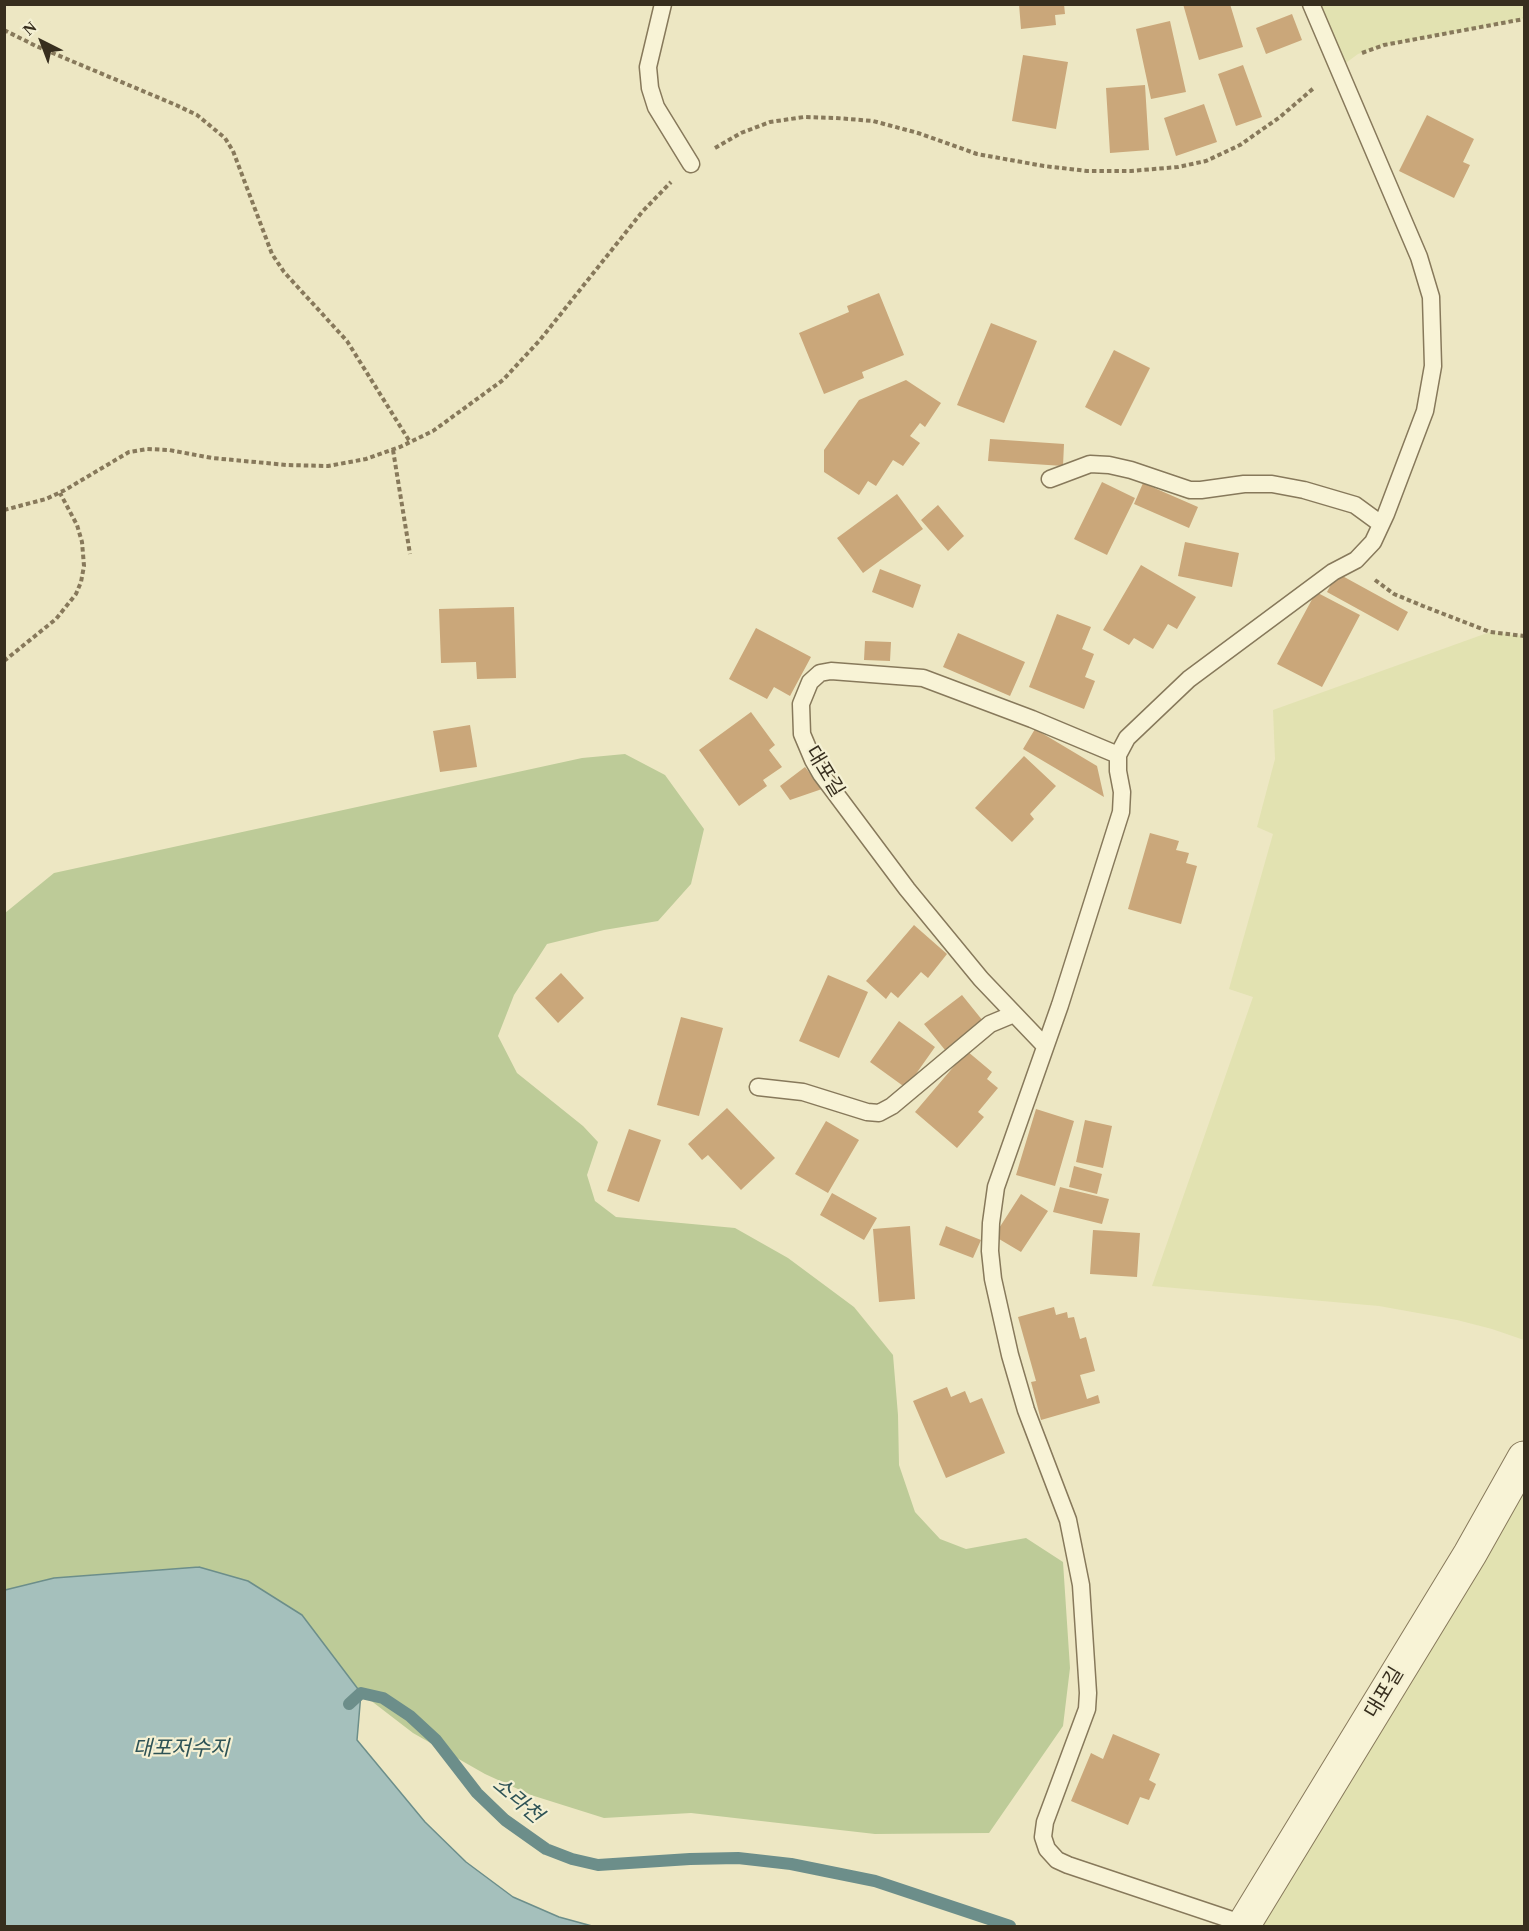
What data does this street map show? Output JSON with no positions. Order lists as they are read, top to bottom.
{
  "streets": {
    "street": ["대포길"]
  },
  "water": ["대포저수지", "소라천"],
  "north": "top left"
}
